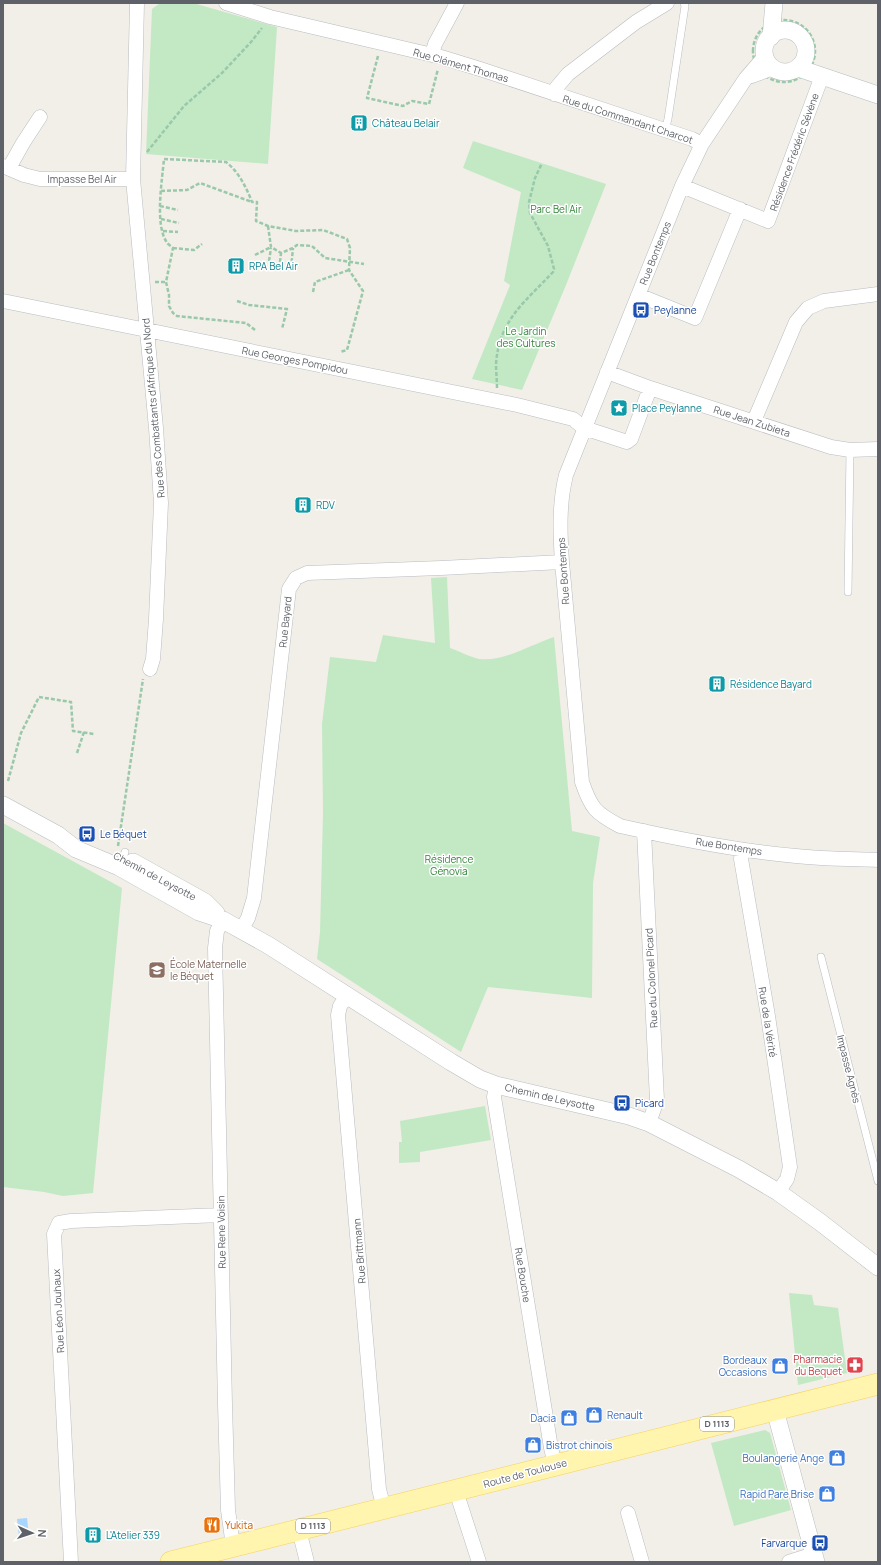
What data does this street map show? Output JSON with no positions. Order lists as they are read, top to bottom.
{
  "streets": {
    "main road": ["D 1113", "Route de Toulouse"],
    "street": [
      "Rue Clément Thomas",
      "Rue du Commandant Charcot",
      "Résidence Frédéric Sévène",
      "Impasse Bel Air",
      "Rue Bontemps",
      "Rue Georges Pompidou",
      "Rue des Combattants d'Afrique du Nord",
      "Rue Jean Zubieta",
      "Rue Bayard",
      "Chemin de Leysotte",
      "Rue du Colonel Picard",
      "Rue de la Vérité",
      "Rue Rene Voisin",
      "Rue Brittmann",
      "Rue Bouche",
      "Rue Léon Jouhaux"
    ],
    "lane": ["Impasse Agnès"]
  },
  "crossings": [
    ["Rue Clément Thomas", "Rue du Commandant Charcot"],
    ["Rue du Commandant Charcot", "Rue Bontemps"],
    ["Résidence Frédéric Sévène", "Rue Bontemps"],
    ["Impasse Bel Air", "Rue des Combattants d'Afrique du Nord"],
    ["Rue Bontemps", "Rue Georges Pompidou"],
    ["Rue Bontemps", "Rue Jean Zubieta"],
    ["Rue Bontemps", "Rue Bayard"],
    ["Rue Bontemps", "Rue du Colonel Picard"],
    ["Rue Bontemps", "Rue de la Vérité"],
    ["Rue Georges Pompidou", "Rue des Combattants d'Afrique du Nord"],
    ["Rue Georges Pompidou", "Rue Jean Zubieta"],
    ["Rue Bayard", "Chemin de Leysotte"],
    ["Chemin de Leysotte", "Rue du Colonel Picard"],
    ["Chemin de Leysotte", "Rue de la Vérité"],
    ["Chemin de Leysotte", "Rue Rene Voisin"],
    ["Chemin de Leysotte", "Rue Brittmann"],
    ["Chemin de Leysotte", "Rue Bouche"],
    ["Rue Rene Voisin", "Rue Léon Jouhaux"],
    ["Rue Rene Voisin", "Route de Toulouse"],
    ["Rue Brittmann", "Route de Toulouse"],
    ["Rue Bouche", "Route de Toulouse"]
  ],
  "parks": ["Parc Bel Air", "Le Jardin des Cultures", "Résidence Génovia"],
  "places": {
    "building": [
      "Château Belair",
      "RPA Bel Air",
      "RDV",
      "Résidence Bayard",
      "L'Atelier 339"
    ],
    "bus stop": [
      "Peylanne",
      "Le Béquet",
      "Picard",
      "Farvarque"
    ],
    "place": ["Place Peylanne"],
    "school or university": ["École Maternelle le Béquet"],
    "pharmacy": ["Pharmacie du Bequet"],
    "shop": [
      "Bordeaux Occasions",
      "Renault",
      "Dacia",
      "Bistrot chinois",
      "Boulangerie Ange",
      "Rapid Pare Brise"
    ],
    "restaurant": ["Yukita"]
  },
  "north": "right"
}
